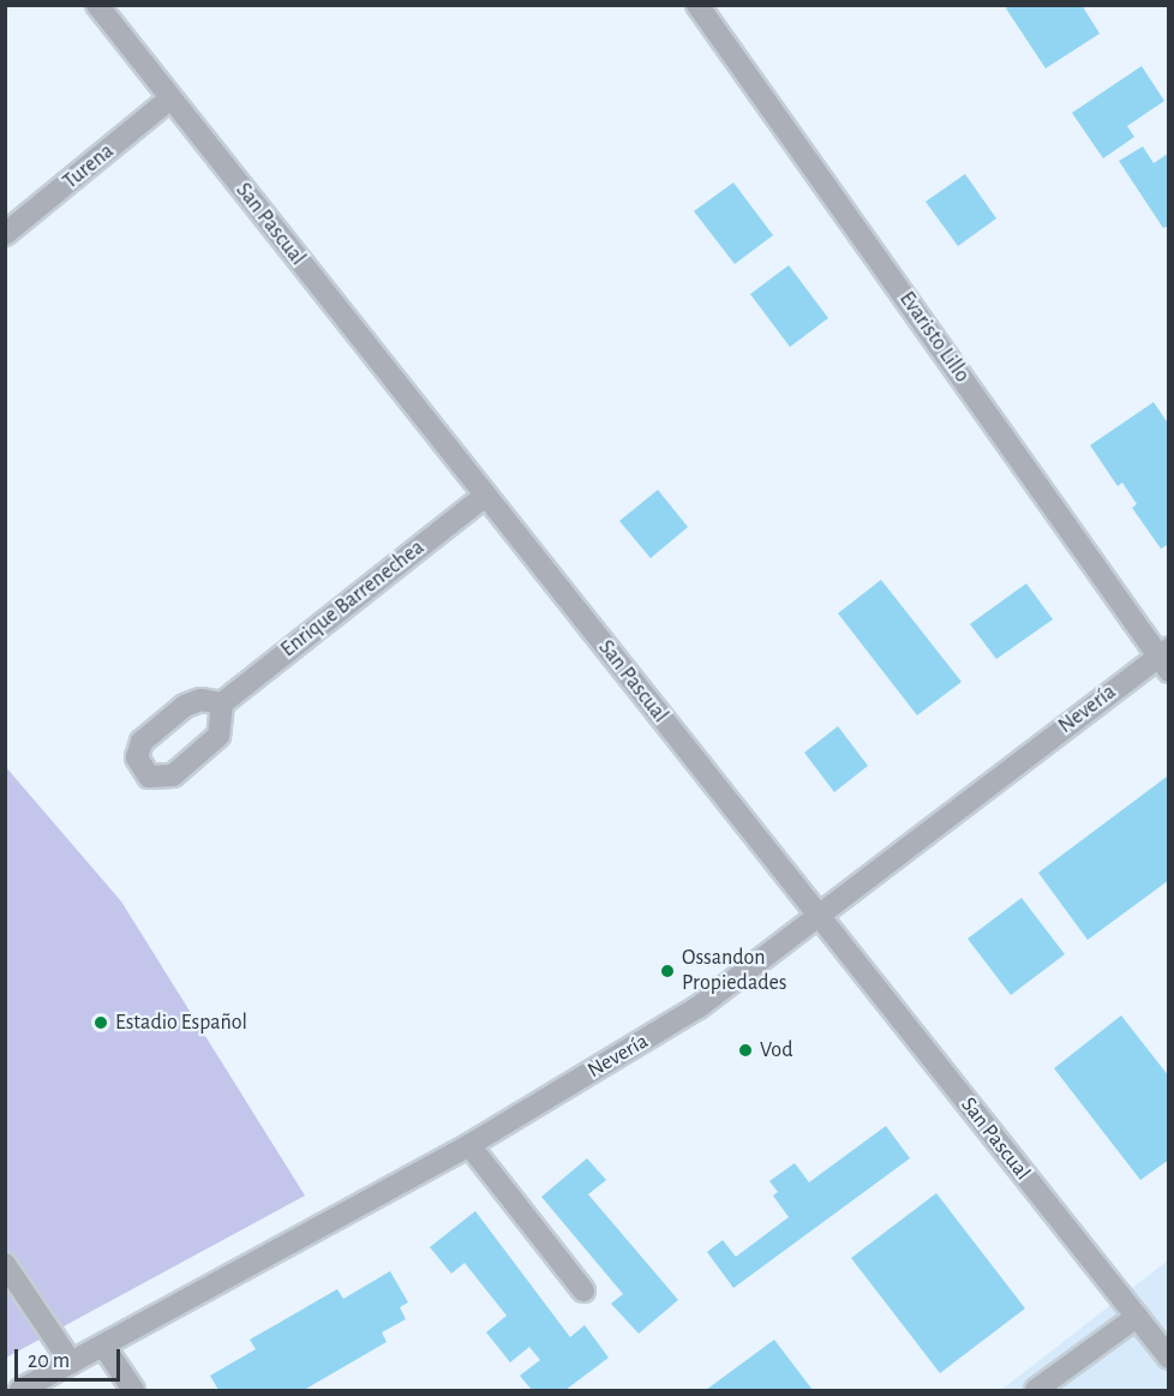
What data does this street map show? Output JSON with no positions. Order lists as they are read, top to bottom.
{
  "streets": {
    "street": [
      "Turena",
      "San Pascual",
      "Evaristo Lillo",
      "Enrique Barrenechea",
      "Nevería"
    ]
  },
  "crossings": [
    ["Turena", "San Pascual"],
    ["San Pascual", "Enrique Barrenechea"],
    ["San Pascual", "Nevería"],
    ["Evaristo Lillo", "Nevería"]
  ],
  "places": ["Ossandon Propiedades", "Estadio Español", "Vod"],
  "scale_bar": "20 m"
}
